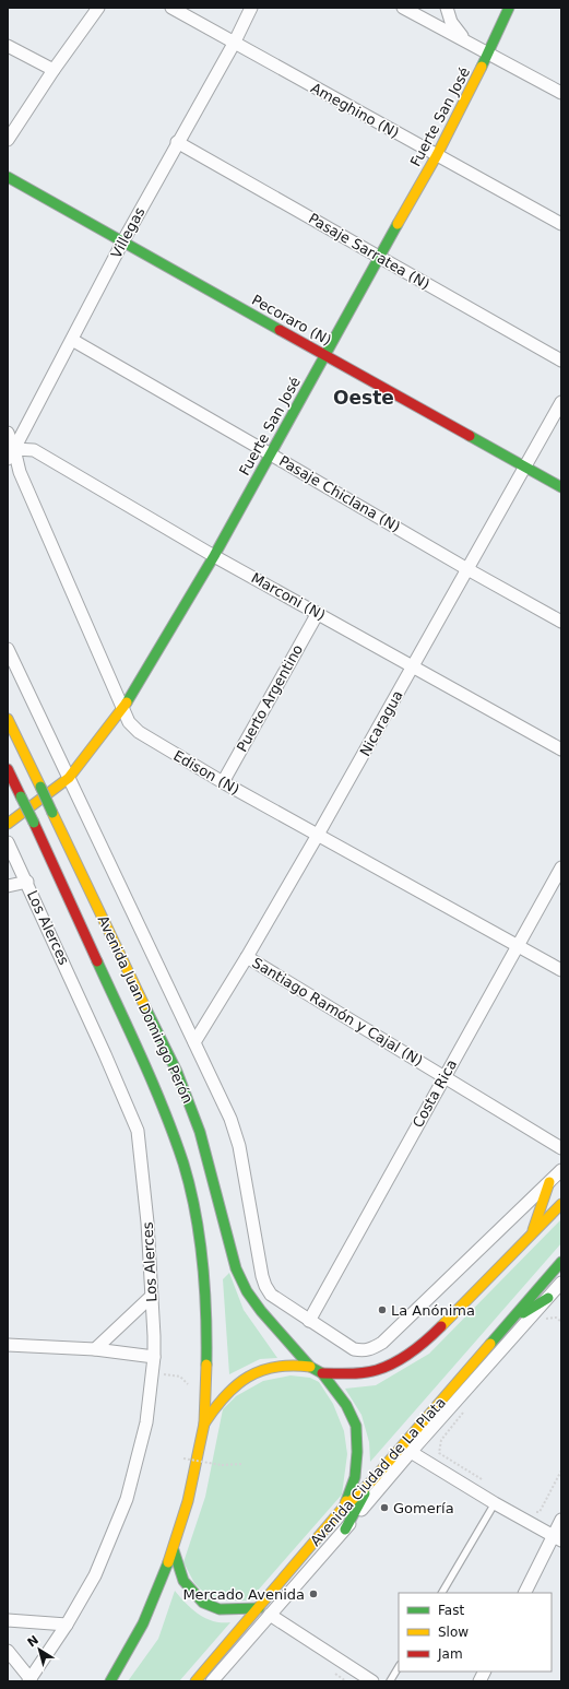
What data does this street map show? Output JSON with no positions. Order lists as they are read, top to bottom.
{
  "streets": {
    "main road": [
      "Fuerte San José",
      "Pecoraro (N)",
      "Avenida Juan Domingo Perón",
      "Avenida Ciudad de La Plata"
    ],
    "street": [
      "Ameghino (N)",
      "Villegas",
      "Pasaje Sarratea (N)",
      "Pasaje Chiclana (N)",
      "Marconi (N)",
      "Puerto Argentino",
      "Nicaragua",
      "Edison (N)",
      "Los Alerces",
      "Santiago Ramón y Cajal (N)",
      "Costa Rica"
    ]
  },
  "crossings": [
    ["Ameghino (N)", "Fuerte San José"],
    ["Ameghino (N)", "Villegas"],
    ["Fuerte San José", "Pasaje Sarratea (N)"],
    ["Fuerte San José", "Pecoraro (N)"],
    ["Fuerte San José", "Pasaje Chiclana (N)"],
    ["Fuerte San José", "Marconi (N)"],
    ["Fuerte San José", "Edison (N)"],
    ["Fuerte San José", "Avenida Juan Domingo Perón"],
    ["Villegas", "Pasaje Sarratea (N)"],
    ["Villegas", "Pecoraro (N)"],
    ["Villegas", "Pasaje Chiclana (N)"],
    ["Villegas", "Marconi (N)"],
    ["Villegas", "Edison (N)"],
    ["Pecoraro (N)", "Nicaragua"],
    ["Pasaje Chiclana (N)", "Nicaragua"],
    ["Marconi (N)", "Puerto Argentino"],
    ["Marconi (N)", "Nicaragua"],
    ["Marconi (N)", "Edison (N)"],
    ["Puerto Argentino", "Edison (N)"],
    ["Nicaragua", "Edison (N)"],
    ["Nicaragua", "Avenida Juan Domingo Perón"],
    ["Nicaragua", "Santiago Ramón y Cajal (N)"],
    ["Edison (N)", "Costa Rica"],
    ["Avenida Juan Domingo Perón", "Costa Rica"],
    ["Avenida Juan Domingo Perón", "Avenida Ciudad de La Plata"],
    ["Santiago Ramón y Cajal (N)", "Costa Rica"]
  ],
  "districts": ["Oeste"],
  "places": ["La Anónima", "Gomería", "Mercado Avenida"],
  "legend": ["Fast", "Slow", "Jam"],
  "north": "top left"
}
